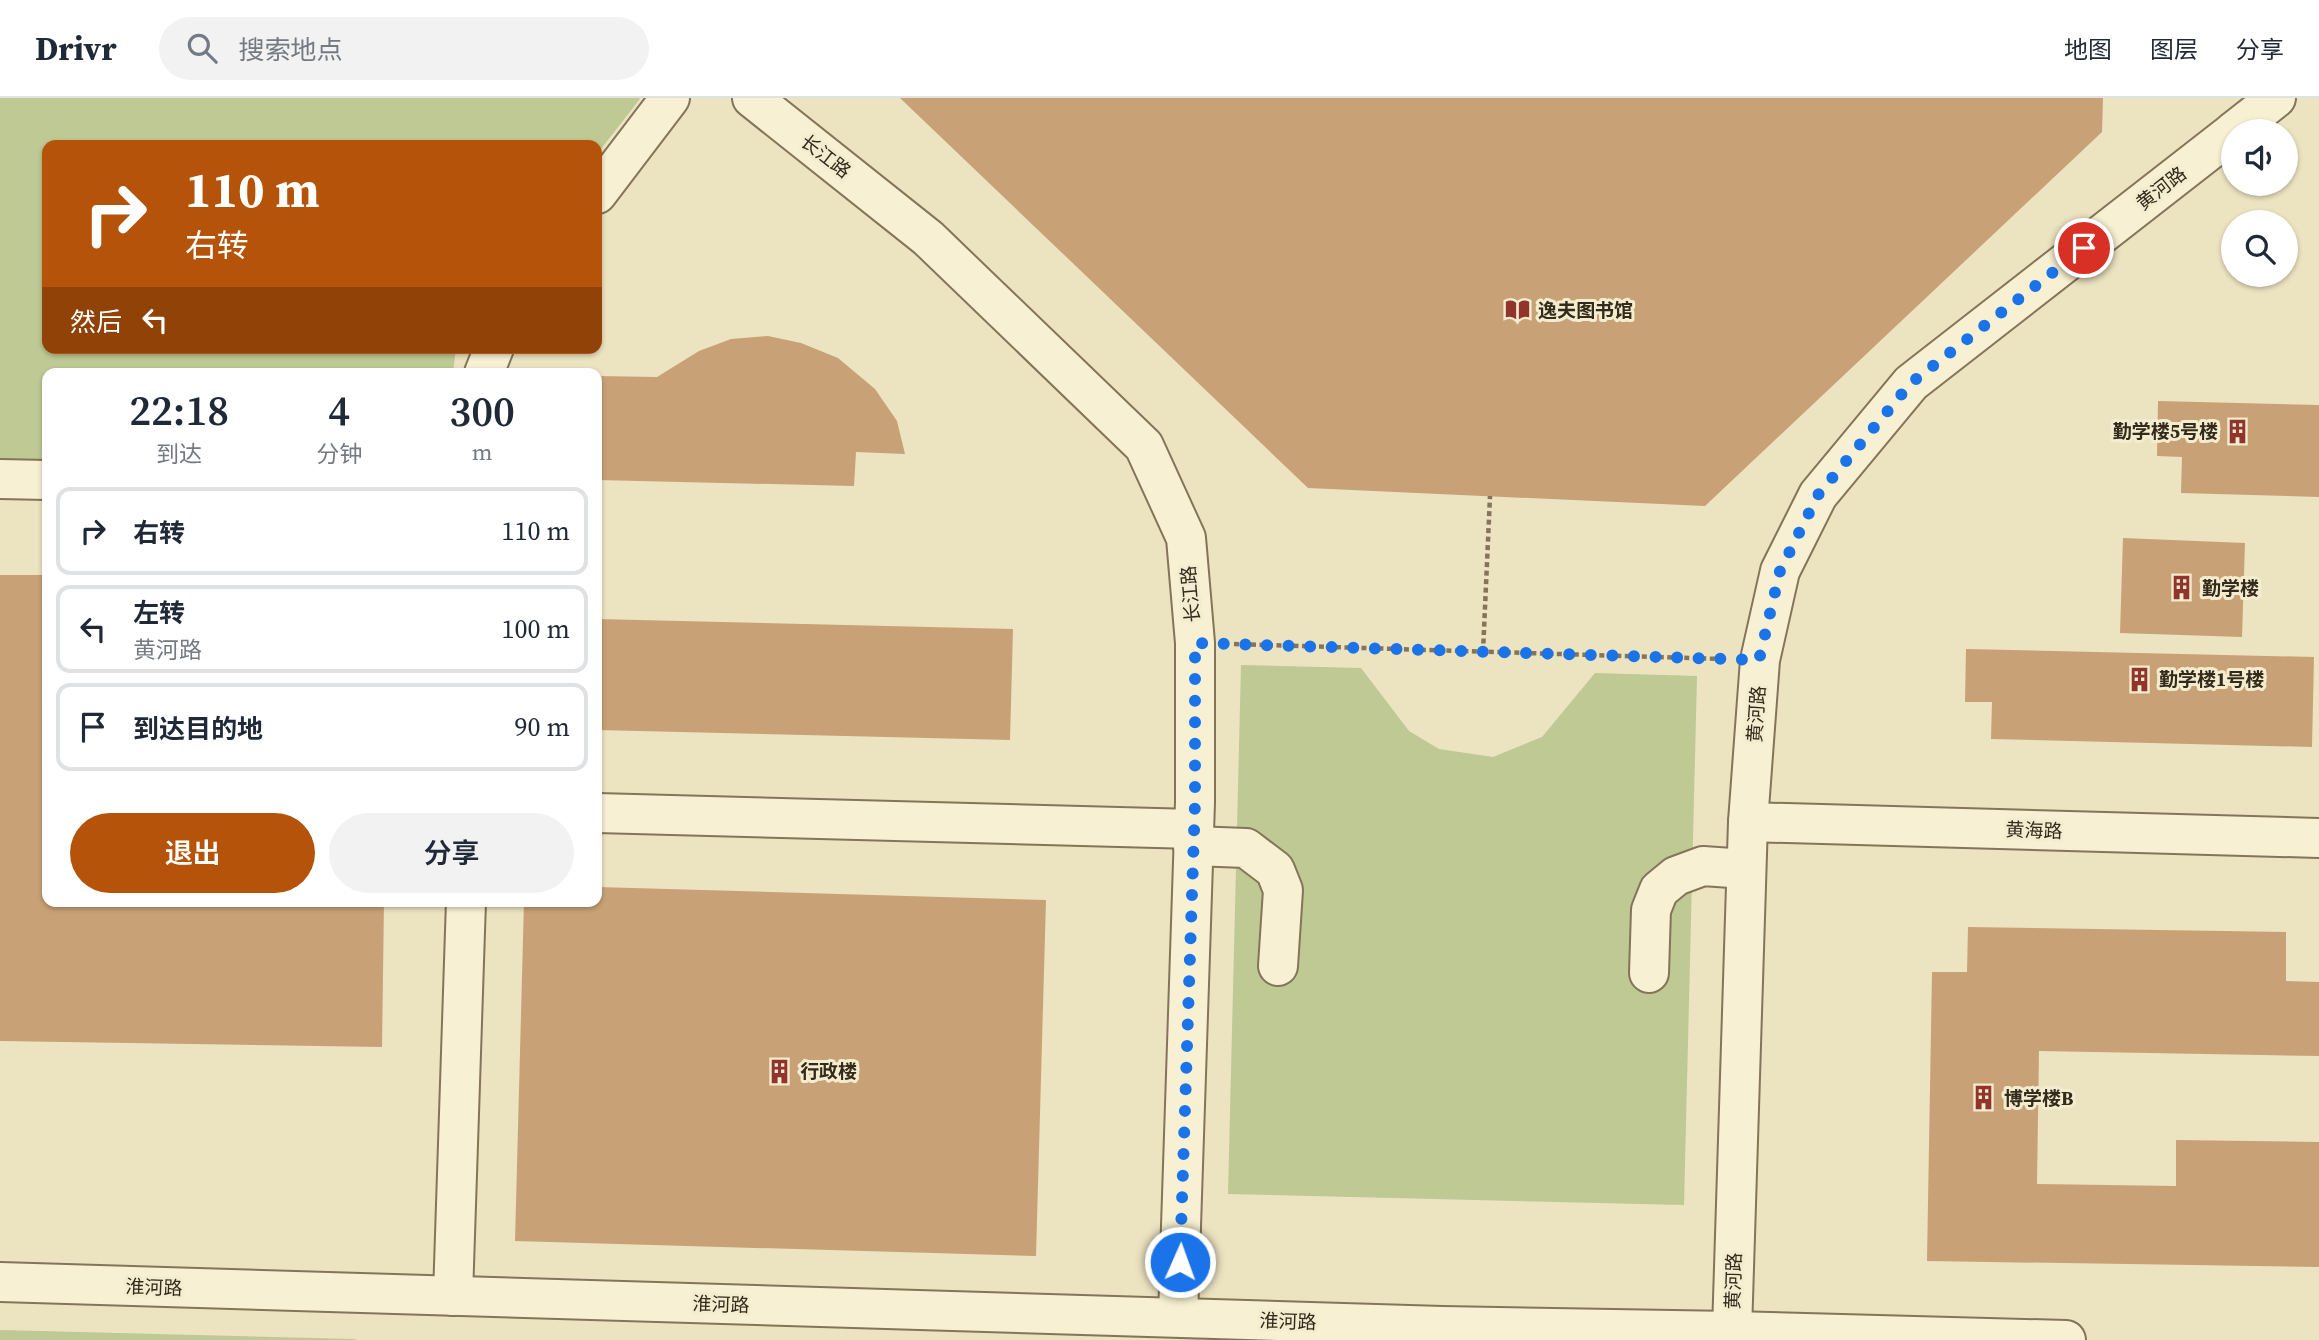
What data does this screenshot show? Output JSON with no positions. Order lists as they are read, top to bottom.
{
  "streets": {
    "street": [
      "长江路",
      "黄河路",
      "黄海路",
      "淮河路"
    ]
  },
  "crossings": [
    ["长江路", "淮河路"],
    ["黄河路", "黄海路"],
    ["黄河路", "淮河路"]
  ],
  "places": {
    "library": ["逸夫图书馆"],
    "building": [
      "勤学楼5号楼",
      "勤学楼",
      "勤学楼1号楼",
      "行政楼",
      "博学楼B"
    ]
  },
  "page": {
    "header": "Drivr",
    "search": "搜索地点",
    "nav": ["地图", "图层", "分享"],
    "turn": ["110 m", "右转"],
    "then": "然后",
    "eta": [
      "22:18",
      "到达",
      "4",
      "分钟",
      "300",
      "m"
    ],
    "list": [
      {
        "name": "右转",
        "value": "110 m"
      },
      {
        "name": "左转",
        "note": "黄河路",
        "value": "100 m"
      },
      {
        "name": "到达目的地",
        "value": "90 m"
      }
    ],
    "buttons": ["退出", "分享"]
  }
}
